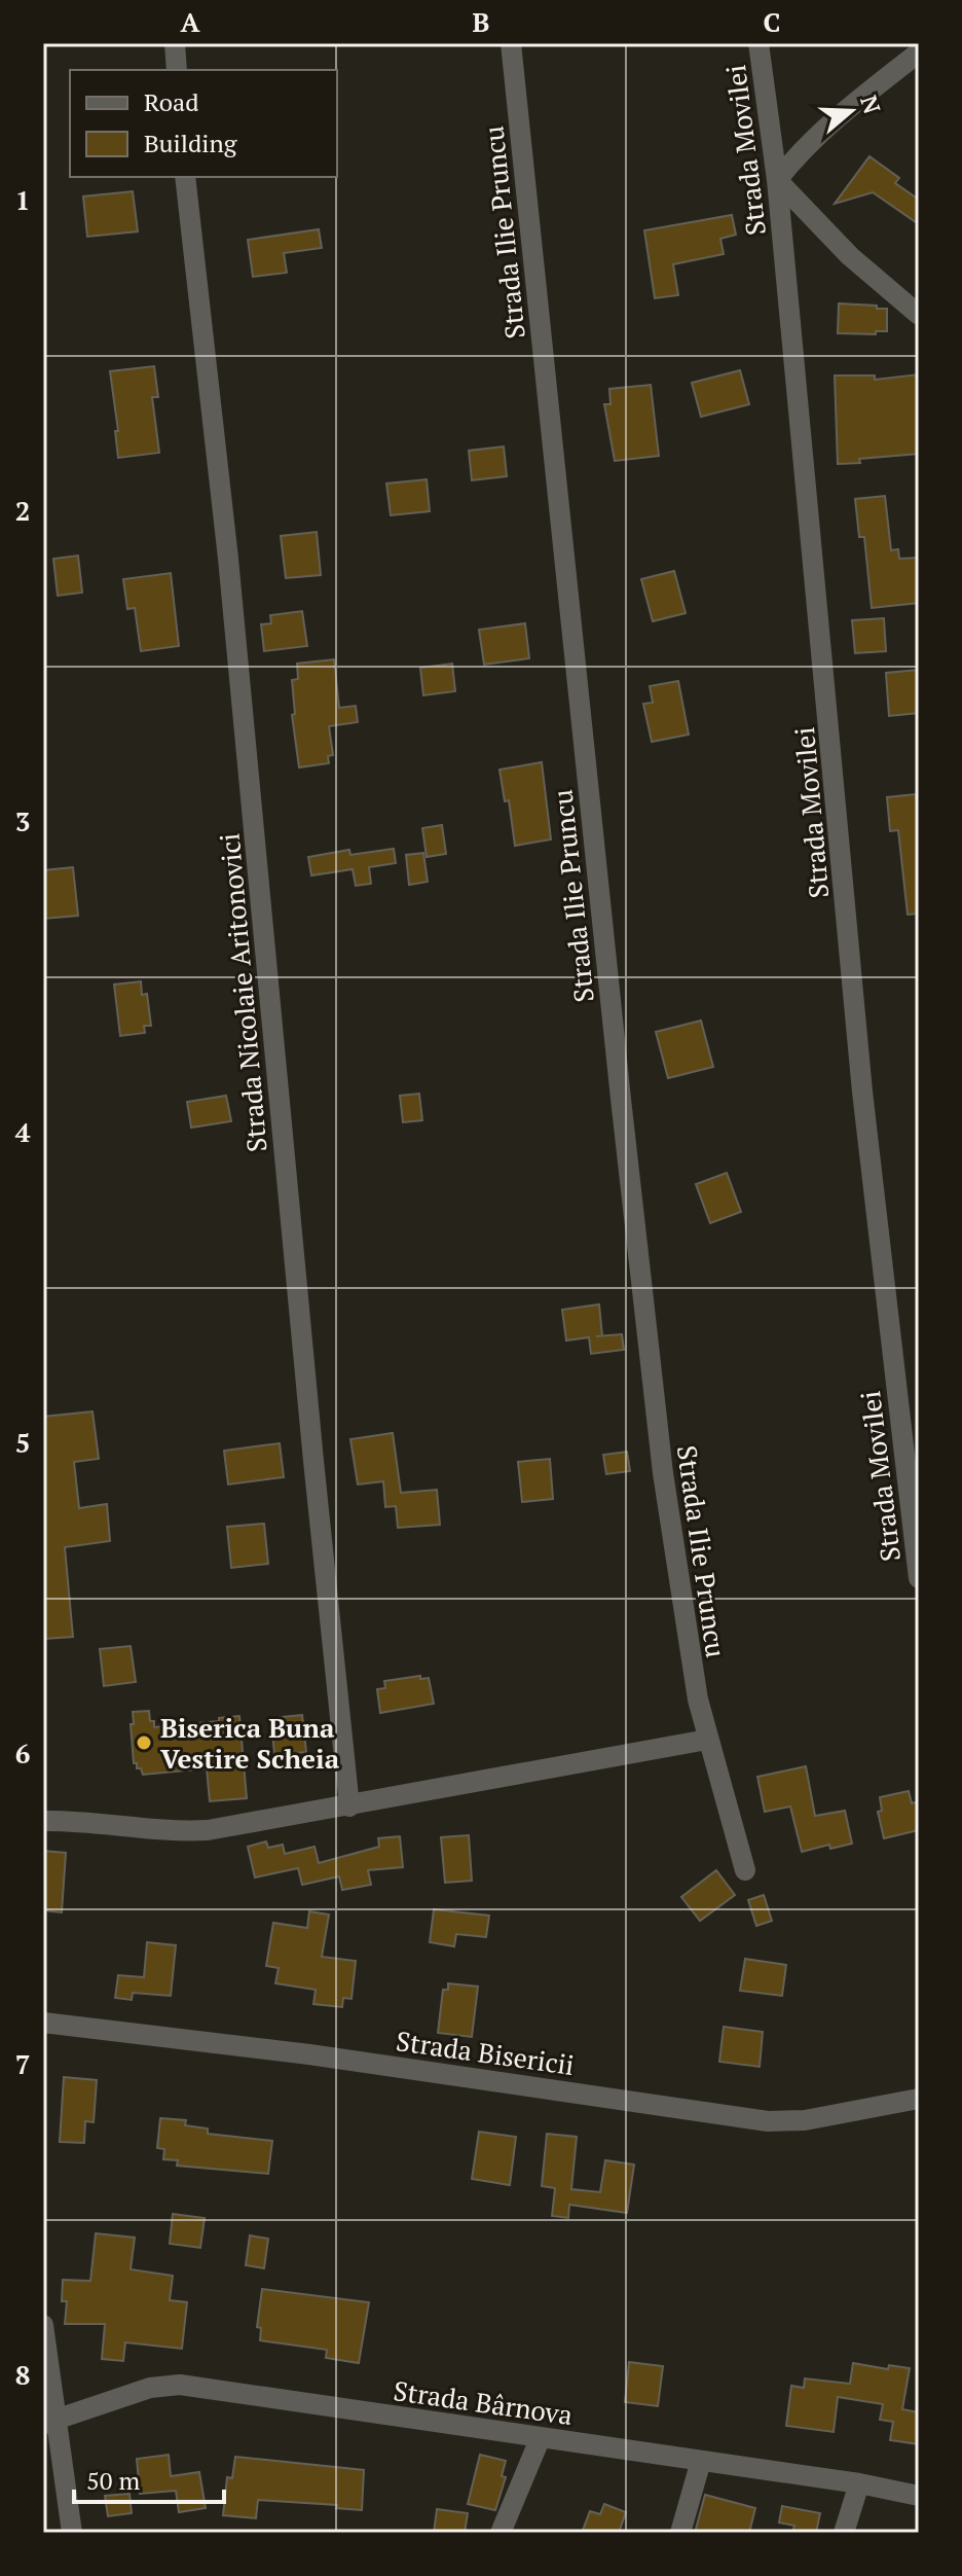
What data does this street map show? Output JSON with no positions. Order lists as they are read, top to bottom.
{
  "streets": {
    "street": [
      "Strada Movilei",
      "Strada Ilie Pruncu",
      "Strada Nicolaie Aritonovici",
      "Strada Bisericii",
      "Strada Bârnova"
    ]
  },
  "places": ["Biserica Buna Vestire Scheia"],
  "legend": ["Road", "Building"],
  "scale_bar": "50 m",
  "north": "right",
  "grid": {
    "columns": ["A", "B", "C"],
    "rows": [
      "1",
      "2",
      "3",
      "4",
      "5",
      "6",
      "7",
      "8"
    ]
  }
}
